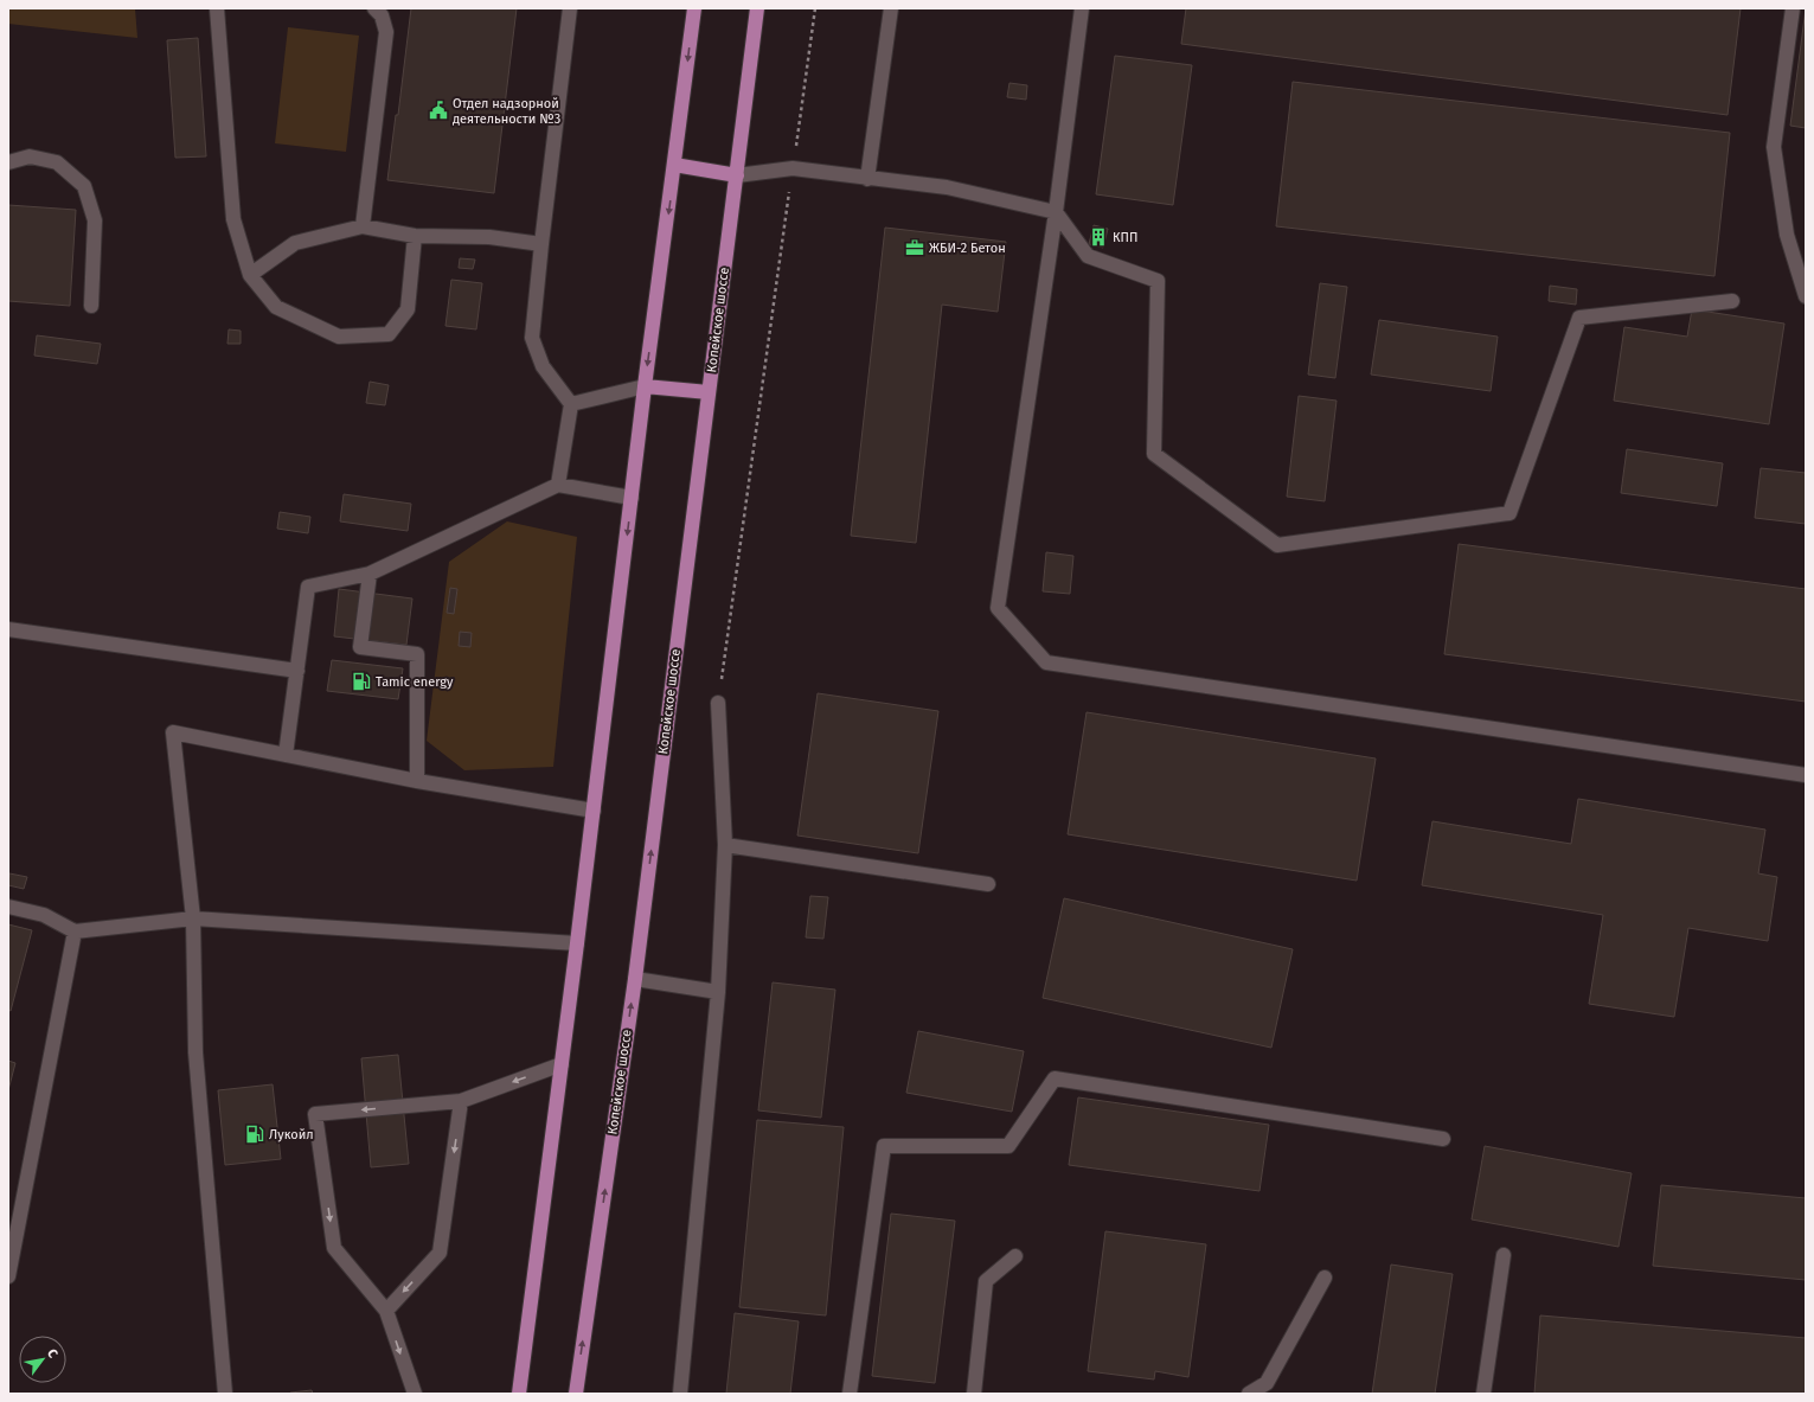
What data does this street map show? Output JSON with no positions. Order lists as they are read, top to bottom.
{
  "streets": {
    "main road": ["Копейское шоссе"]
  },
  "places": {
    "public building": ["Отдел надзорной деятельности №3"],
    "building": ["КПП"],
    "office": ["ЖБИ-2 Бетон"],
    "fuel station": ["Tamic energy", "Лукойл"]
  },
  "north": "top right"
}
